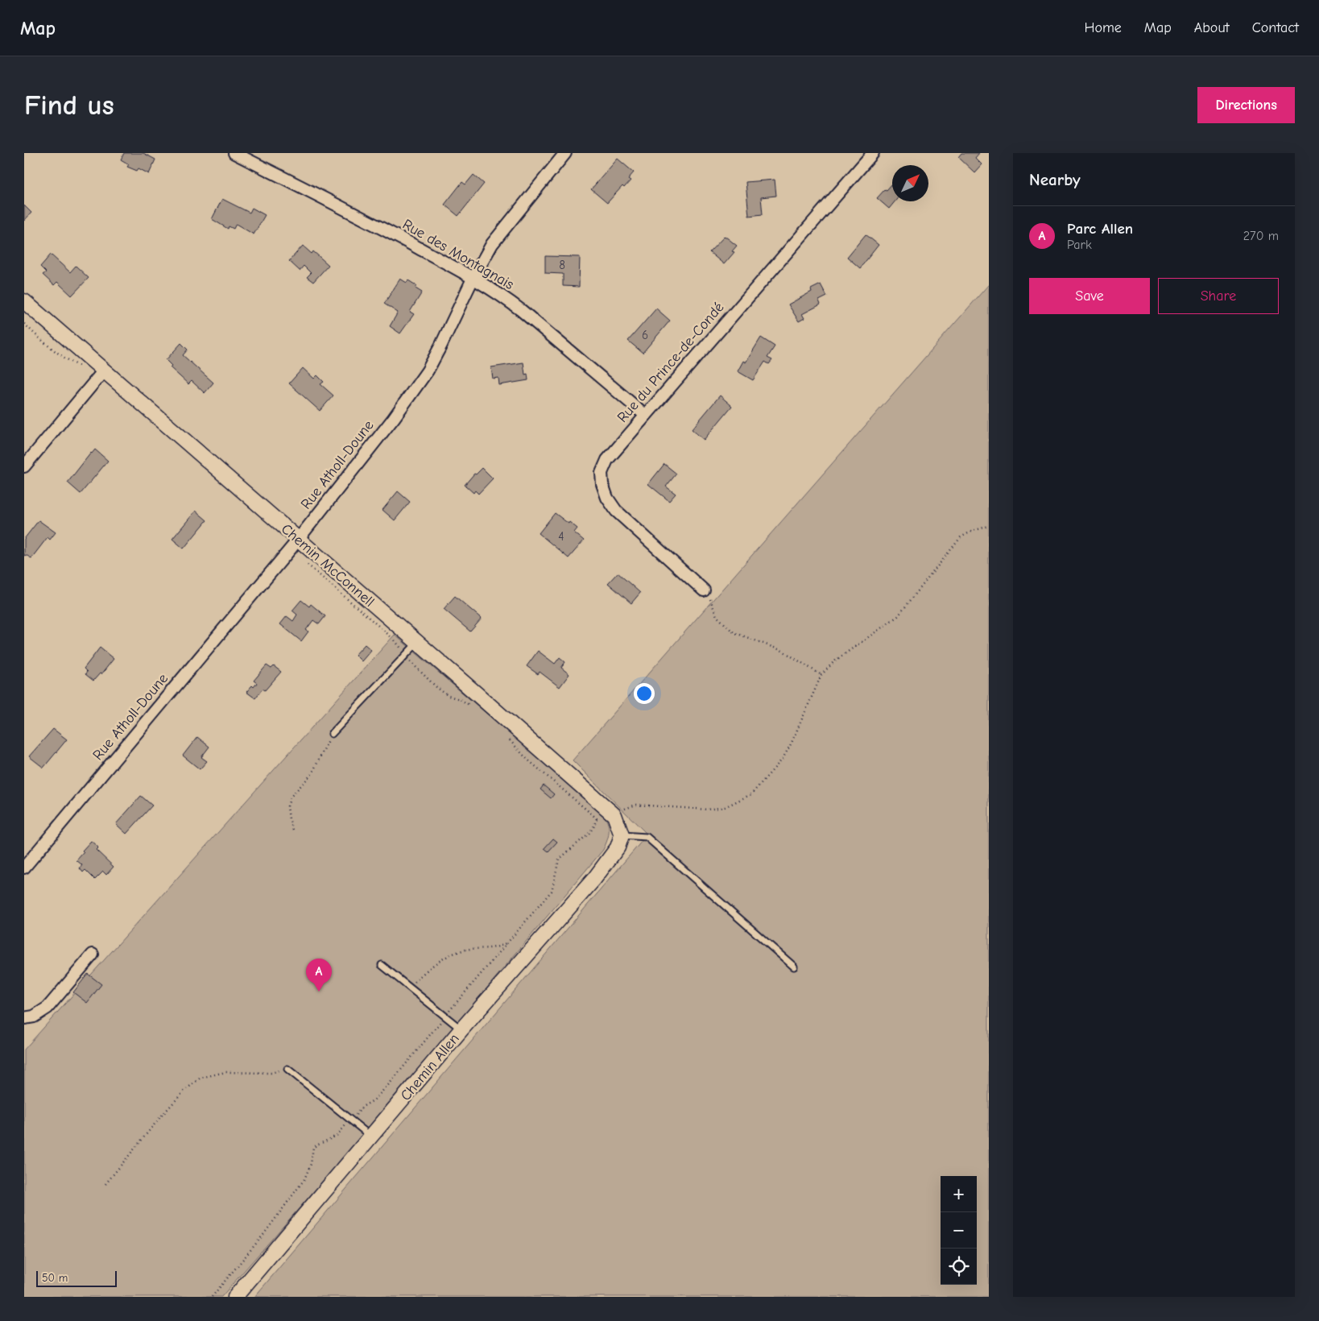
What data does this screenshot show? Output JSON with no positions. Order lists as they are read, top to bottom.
{
  "streets": {
    "street": [
      "Rue des Montagnais",
      "Rue du Prince-de-Condé",
      "Rue Atholl-Doune",
      "Chemin McConnell",
      "Chemin Allen"
    ]
  },
  "crossings": [
    ["Rue des Montagnais", "Rue du Prince-de-Condé"],
    ["Rue des Montagnais", "Rue Atholl-Doune"],
    ["Rue Atholl-Doune", "Chemin McConnell"],
    ["Chemin McConnell", "Chemin Allen"]
  ],
  "house_numbers": ["8", "6", "4"],
  "scale_bar": "50 m",
  "north": "top right",
  "page": {
    "header": "Map",
    "nav": [
      "Home",
      "Map",
      "About",
      "Contact"
    ],
    "buttons": [
      "Directions",
      ["Save", "Share"]
    ],
    "title": "Find us",
    "heading": "Nearby",
    "list": [
      {
        "mark": "A",
        "name": "Parc Allen",
        "note": "Park",
        "value": "270 m"
      }
    ],
    "pins": "A",
    "map_buttons": ["+", "−"],
    "scale": "50 m"
  }
}
